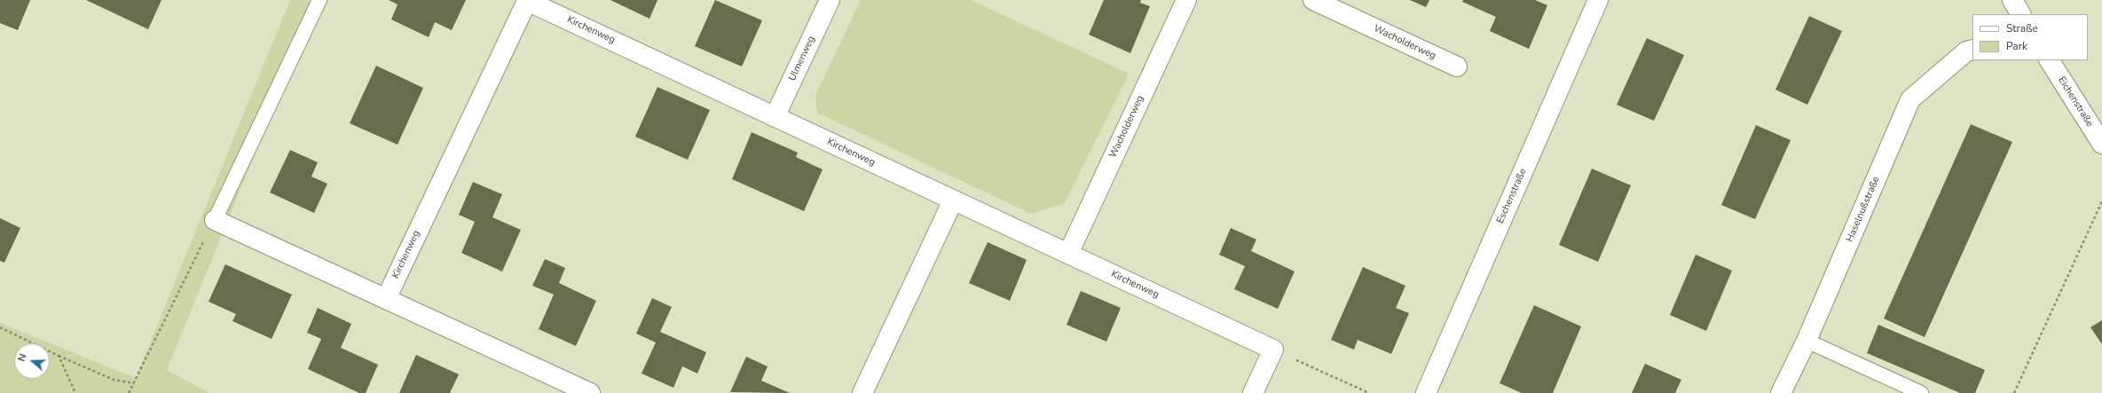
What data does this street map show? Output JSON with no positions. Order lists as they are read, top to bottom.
{
  "streets": {
    "street": [
      "Kirchenweg",
      "Wacholderweg",
      "Ulmenweg",
      "Eichenstraße",
      "Eschenstraße",
      "Haselnußstraße"
    ]
  },
  "crossings": [
    ["Kirchenweg", "Wacholderweg"],
    ["Kirchenweg", "Ulmenweg"]
  ],
  "legend": ["Straße", "Park"],
  "north": "left"
}
